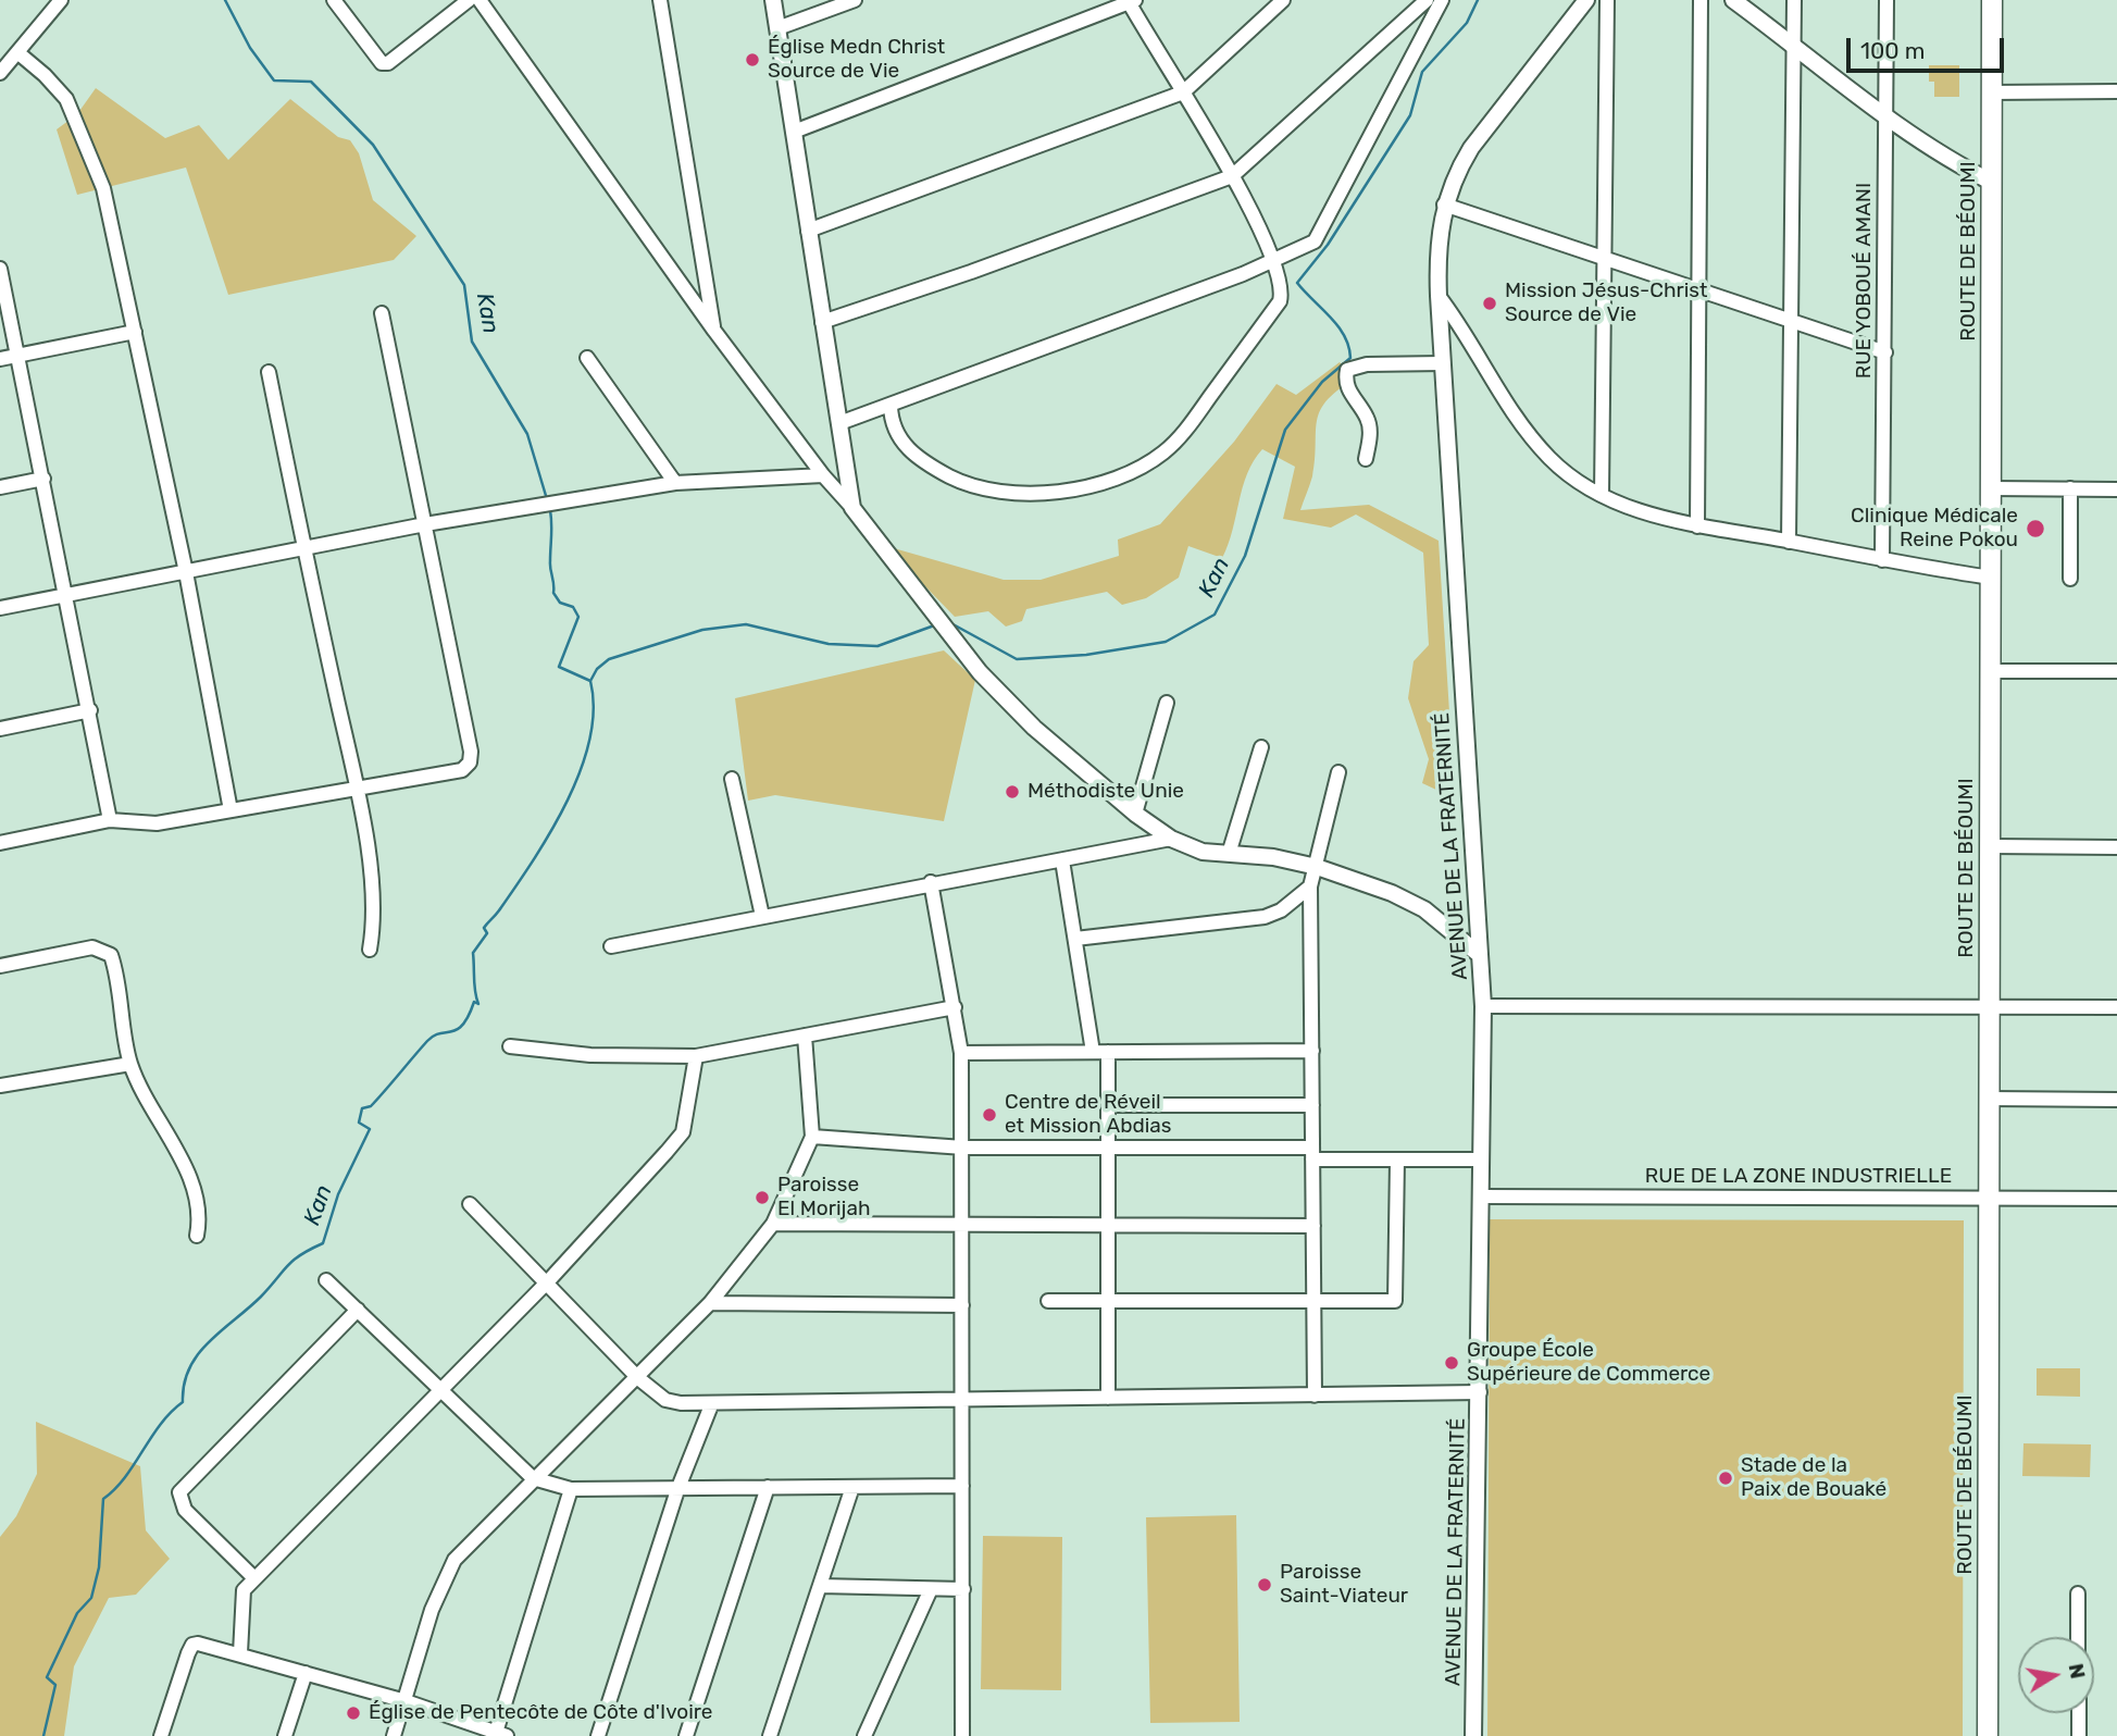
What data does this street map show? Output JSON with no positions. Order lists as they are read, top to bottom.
{
  "streets": {
    "main road": ["ROUTE DE BÉOUMI"],
    "street": ["RUE YOBOUÉ AMANI", "AVENUE DE LA FRATERNITÉ", "RUE DE LA ZONE INDUSTRIELLE"]
  },
  "crossings": [
    ["ROUTE DE BÉOUMI", "RUE DE LA ZONE INDUSTRIELLE"],
    ["AVENUE DE LA FRATERNITÉ", "RUE DE LA ZONE INDUSTRIELLE"]
  ],
  "water": ["Kan"],
  "places": [
    "Église Medn Christ Source de Vie",
    "Mission Jésus-Christ Source de Vie",
    "Clinique Médicale Reine Pokou",
    "Méthodiste Unie",
    "Centre de Réveil et Mission Abdias",
    "Paroisse El Morijah",
    "Groupe École Supérieure de Commerce",
    "Stade de la Paix de Bouaké",
    "Paroisse Saint-Viateur",
    "Église de Pentecôte de Côte d'Ivoire"
  ],
  "scale_bar": "100 m",
  "north": "right"
}
